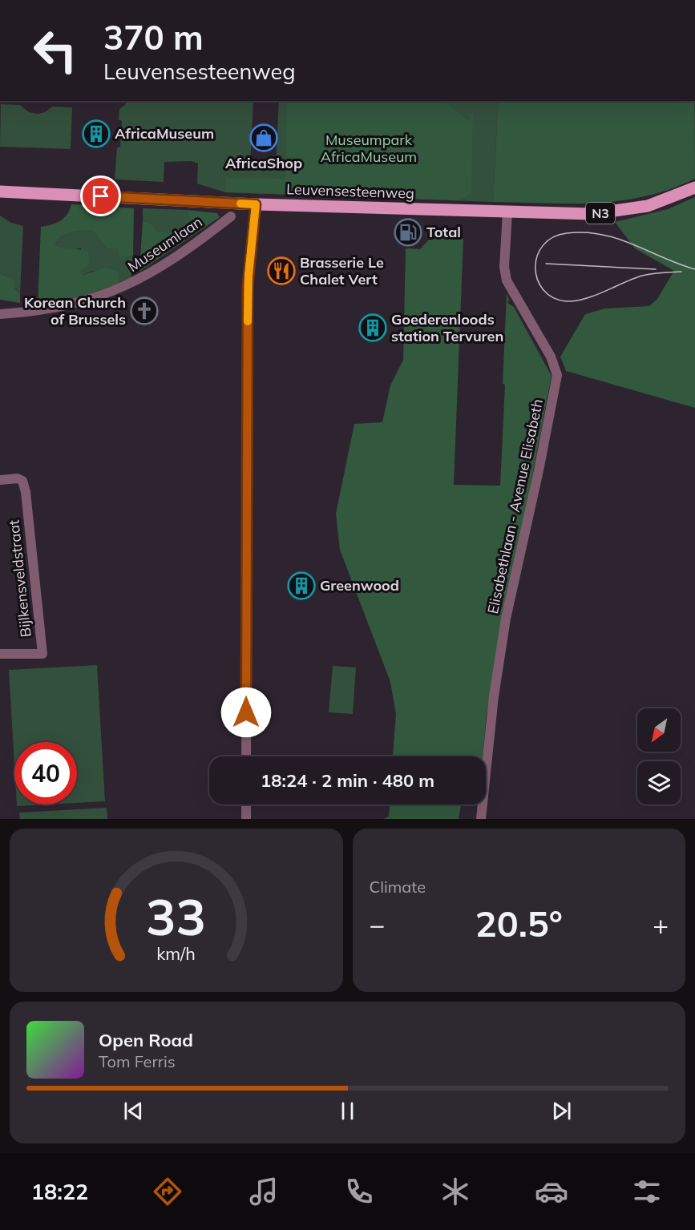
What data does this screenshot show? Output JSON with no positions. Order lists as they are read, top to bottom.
{
  "streets": {
    "main road": ["Leuvensesteenweg", "N3"],
    "street": ["Museumlaan", "Elisabethlaan - Avenue Elisabeth", "Bijlkensveldstraat"]
  },
  "crossings": [
    ["Leuvensesteenweg", "Elisabethlaan - Avenue Elisabeth"]
  ],
  "parks": ["Museumpark AfricaMuseum"],
  "places": {
    "building": ["AfricaMuseum", "Goederenloods station Tervuren", "Greenwood"],
    "shop": ["AfricaShop"],
    "fuel station": ["Total"],
    "restaurant": ["Brasserie Le Chalet Vert"],
    "church": ["Korean Church of Brussels"]
  },
  "north": "bottom left",
  "page": {
    "turn": ["370 m", "Leuvensesteenweg"],
    "limit": "40",
    "trip": "18:24 · 2 min · 480 m",
    "tile": "Climate",
    "heat": ["−", "20.5°", "+"],
    "song": ["Open Road", "Tom Ferris"],
    "tabs": "18:22",
    "gauge": ["33", "km/h"]
  }
}
